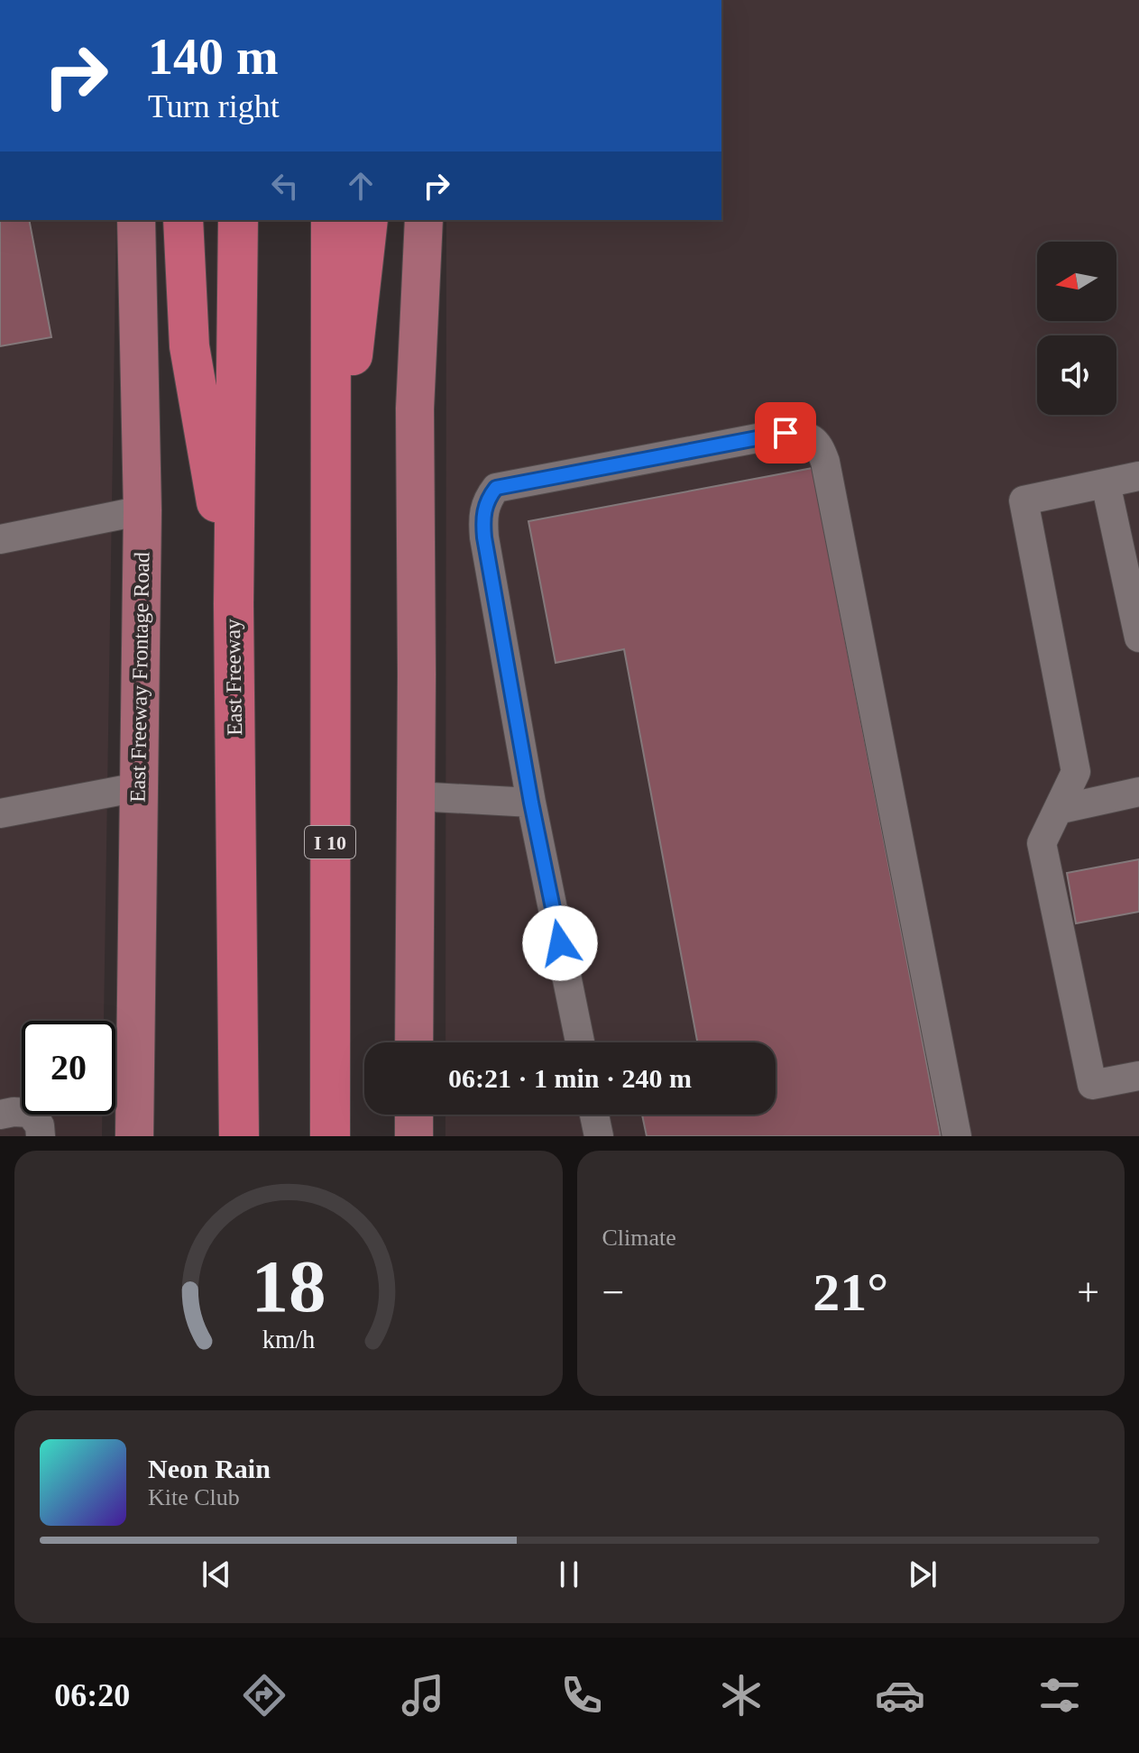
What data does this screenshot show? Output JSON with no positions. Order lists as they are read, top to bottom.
{
  "streets": {
    "highway": ["East Freeway", "I 10"],
    "main road": ["East Freeway Frontage Road"]
  },
  "north": "left",
  "page": {
    "turn": ["140 m", "Turn right"],
    "limit": "20",
    "trip": "06:21 · 1 min · 240 m",
    "tile": "Climate",
    "heat": ["−", "21°", "+"],
    "song": ["Neon Rain", "Kite Club"],
    "tabs": "06:20",
    "gauge": ["18", "km/h"]
  }
}
